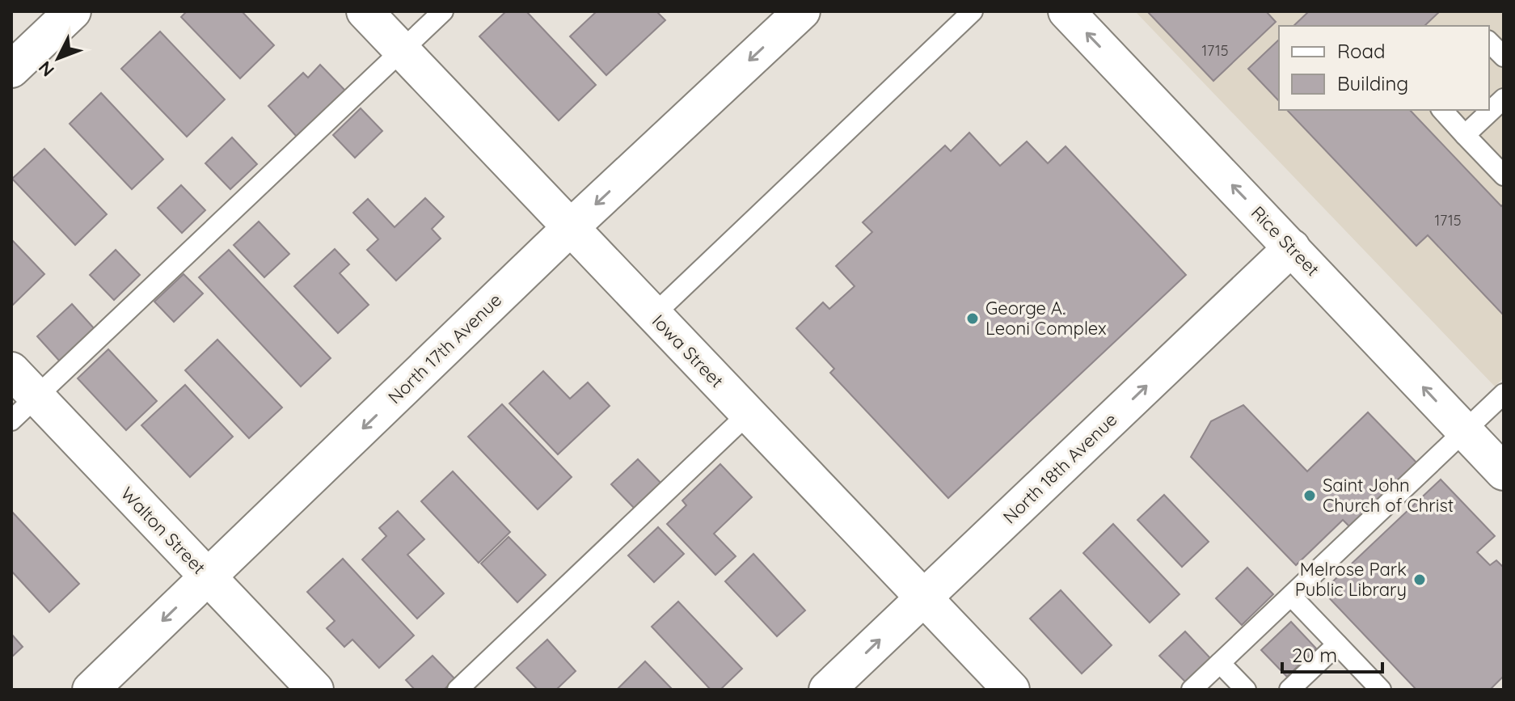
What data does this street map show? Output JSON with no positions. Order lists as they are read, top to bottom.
{
  "streets": {
    "street": [
      "Rice Street",
      "North 17th Avenue",
      "Iowa Street",
      "North 18th Avenue",
      "Walton Street"
    ]
  },
  "crossings": [
    ["Rice Street", "North 18th Avenue"],
    ["North 17th Avenue", "Iowa Street"],
    ["North 17th Avenue", "Walton Street"],
    ["Iowa Street", "North 18th Avenue"]
  ],
  "one_way": ["Rice Street", "North 17th Avenue", "North 18th Avenue"],
  "places": ["George A. Leoni Complex", "Saint John Church of Christ", "Melrose Park Public Library"],
  "house_numbers": ["1715", "1715"],
  "legend": ["Road", "Building"],
  "scale_bar": "20 m",
  "north": "bottom left"
}
